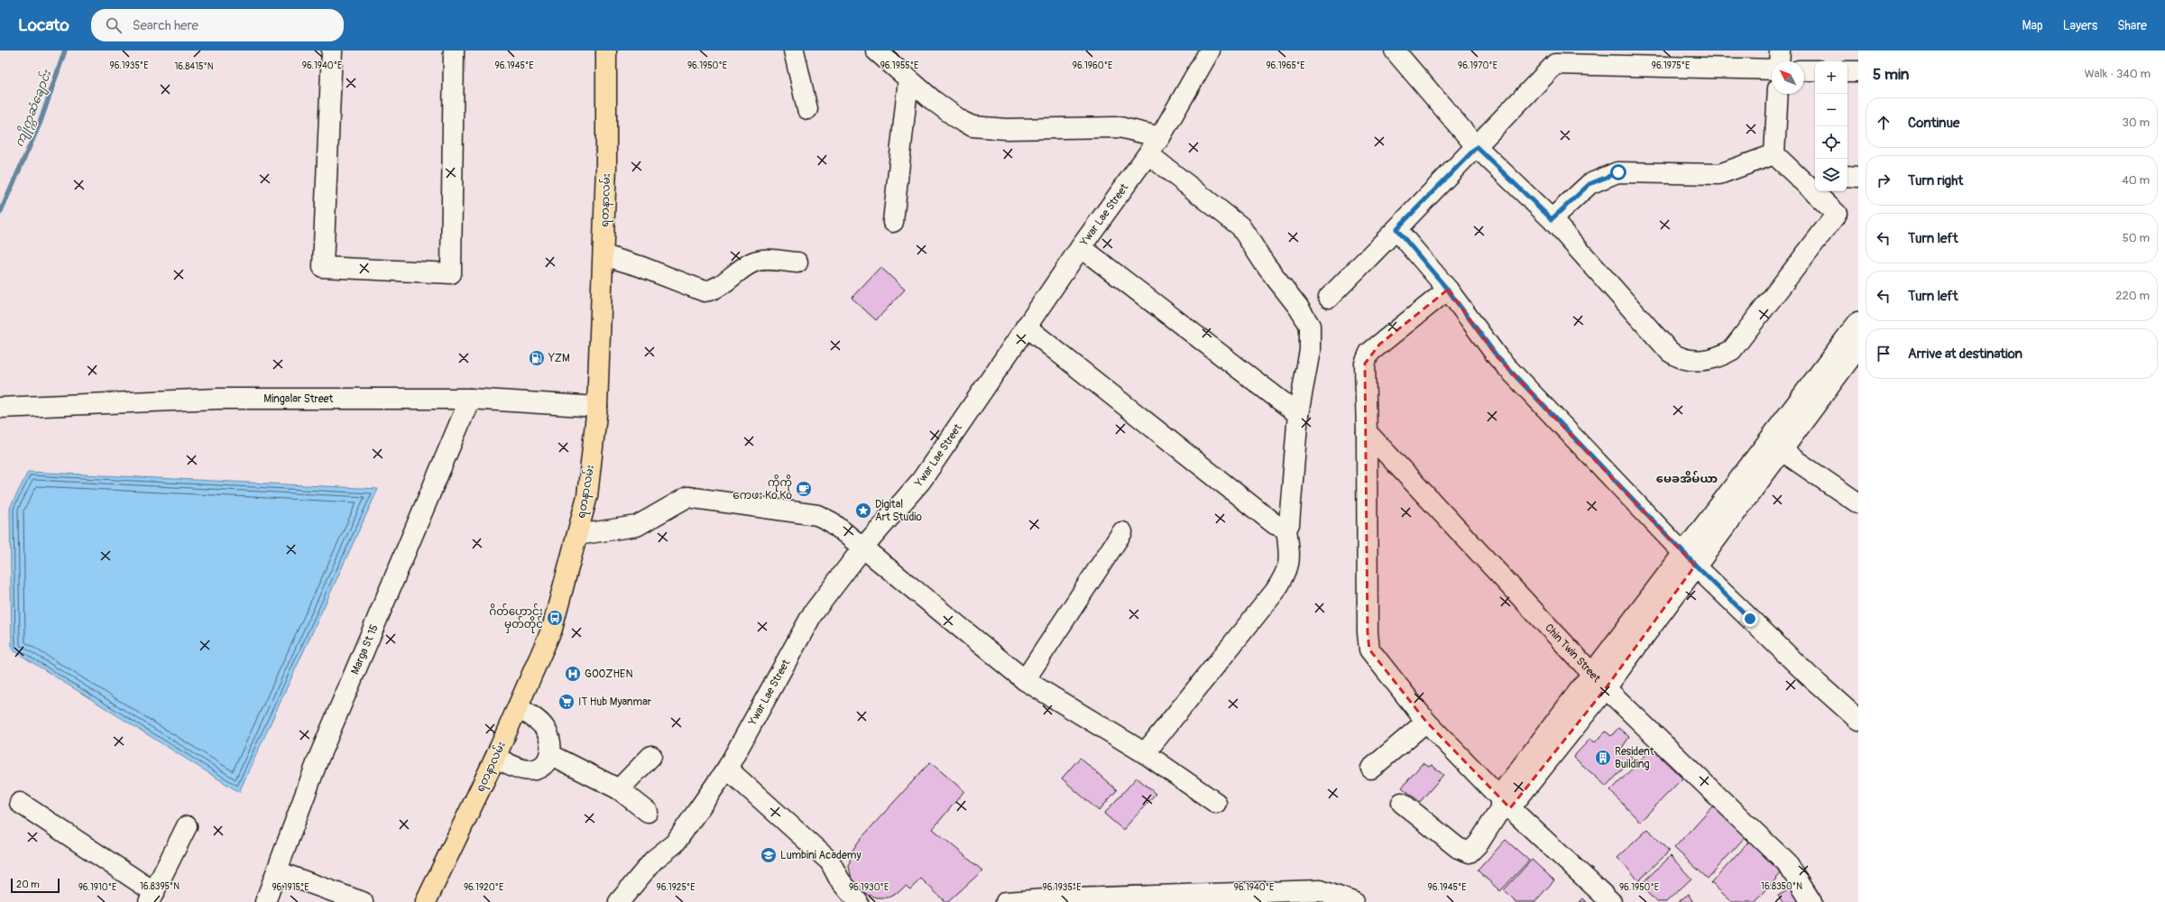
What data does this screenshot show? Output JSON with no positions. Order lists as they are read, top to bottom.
{
  "streets": {
    "main road": ["ရတနာလမ်း"],
    "street": [
      "Ywar Lae Street",
      "Mingalar Street",
      "Marga St 15",
      "Chin Twin Street"
    ]
  },
  "crossings": [
    ["ရတနာလမ်း", "Mingalar Street"],
    ["Mingalar Street", "Marga St 15"]
  ],
  "districts": ["မေခအိမ်ယာ"],
  "water": ["ကျိုက္ကဆံချောင်း"],
  "places": {
    "fuel station": ["YZM"],
    "cafe": ["ကိုကို ကေဖး Ko Ko"],
    "place": ["Digital Art Studio"],
    "bus stop": ["ဂိတ်ဟောင်း မှတ်တိုင်"],
    "hospital": ["GOOZHEN"],
    "supermarket": ["IT Hub Myanmar"],
    "building": ["Resident Building"],
    "school or university": ["Lumbini Academy"]
  },
  "scale_bar": "20 m",
  "north": "top left",
  "page": {
    "header": "Locato",
    "search": "Search here",
    "nav": ["Map", "Layers", "Share"],
    "heading": ["5 min", "Walk · 340 m"],
    "map_buttons": ["+", "−"],
    "list": [
      ["Continue", "30 m"],
      ["Turn right", "40 m"],
      ["Turn left", "50 m"],
      ["Turn left", "220 m"],
      "Arrive at destination"
    ],
    "scale": "20 m"
  },
  "coordinates": [
    "96.1935°E",
    "96.1940°E",
    "96.1945°E",
    "96.1950°E",
    "96.1955°E",
    "96.1960°E",
    "96.1965°E",
    "96.1975°E",
    "96.1970°E",
    "16.8415°N",
    "16.8395°N",
    "16.8350°N",
    "96.1910°E",
    "96.1915°E",
    "96.1920°E",
    "96.1925°E",
    "96.1930°E"
  ]
}
